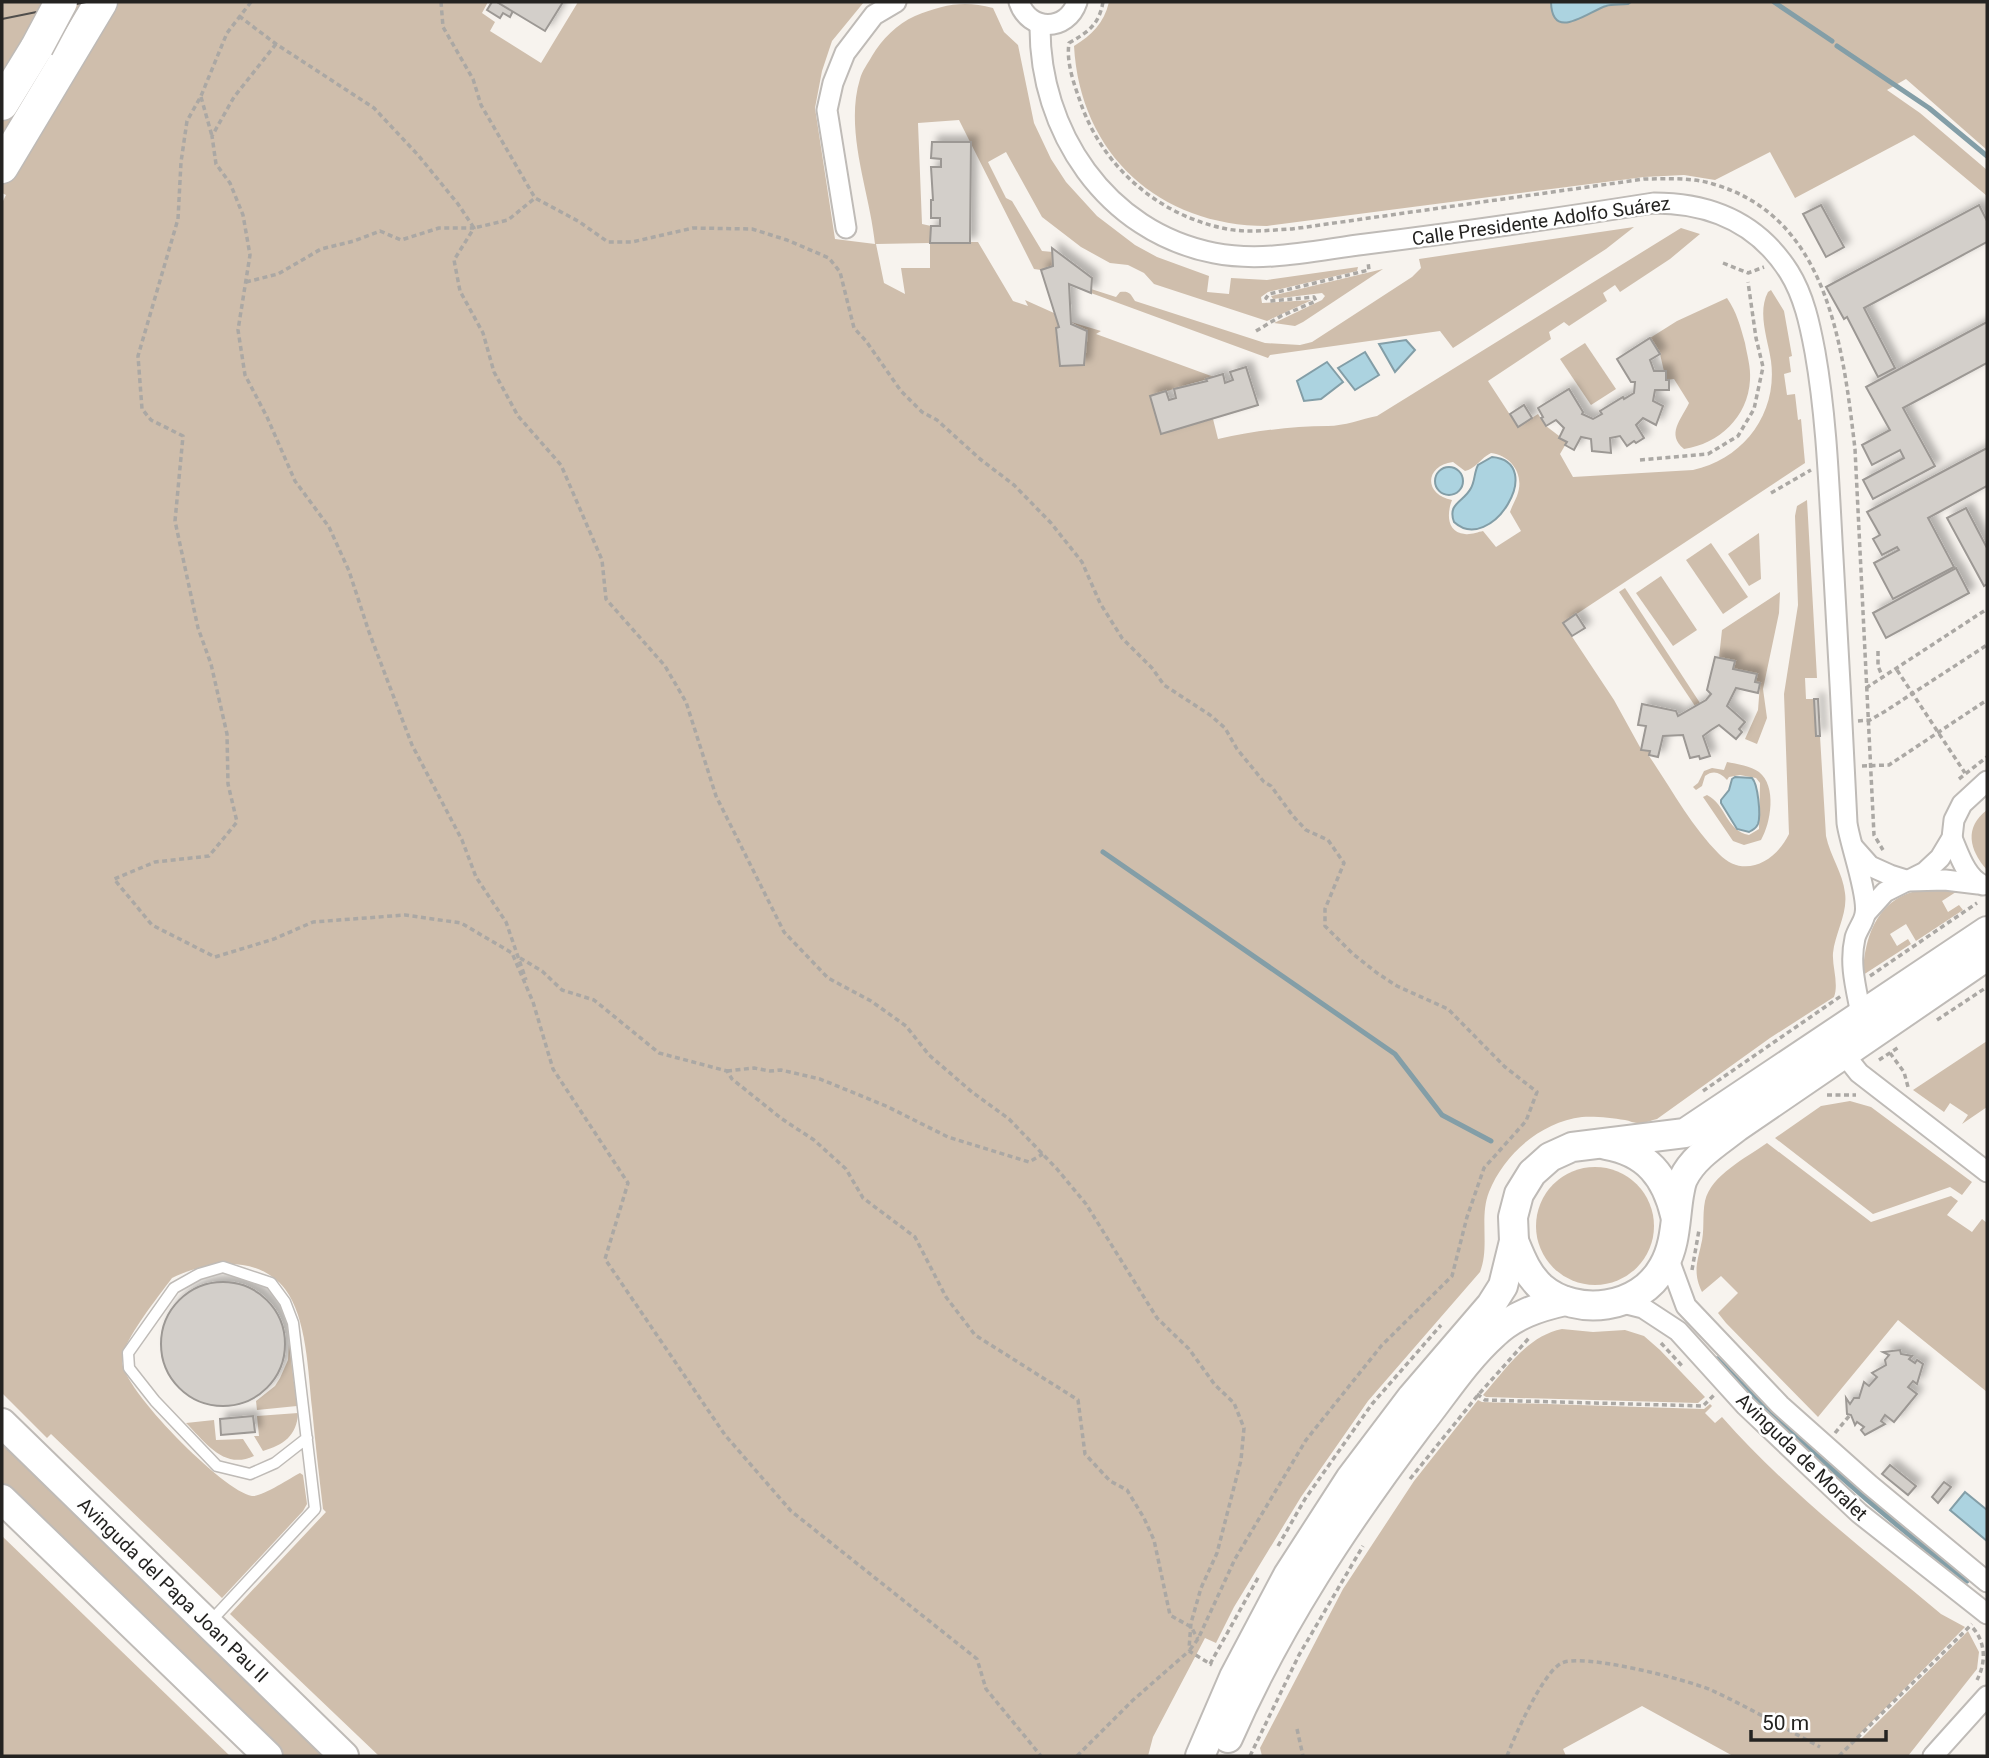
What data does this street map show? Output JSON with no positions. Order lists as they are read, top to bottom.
{
  "streets": {
    "main road": ["Avinguda del Papa Joan Pau II"],
    "street": ["Calle Presidente Adolfo Suárez", "Avinguda de Moralet"]
  },
  "scale_bar": "50 m"
}
